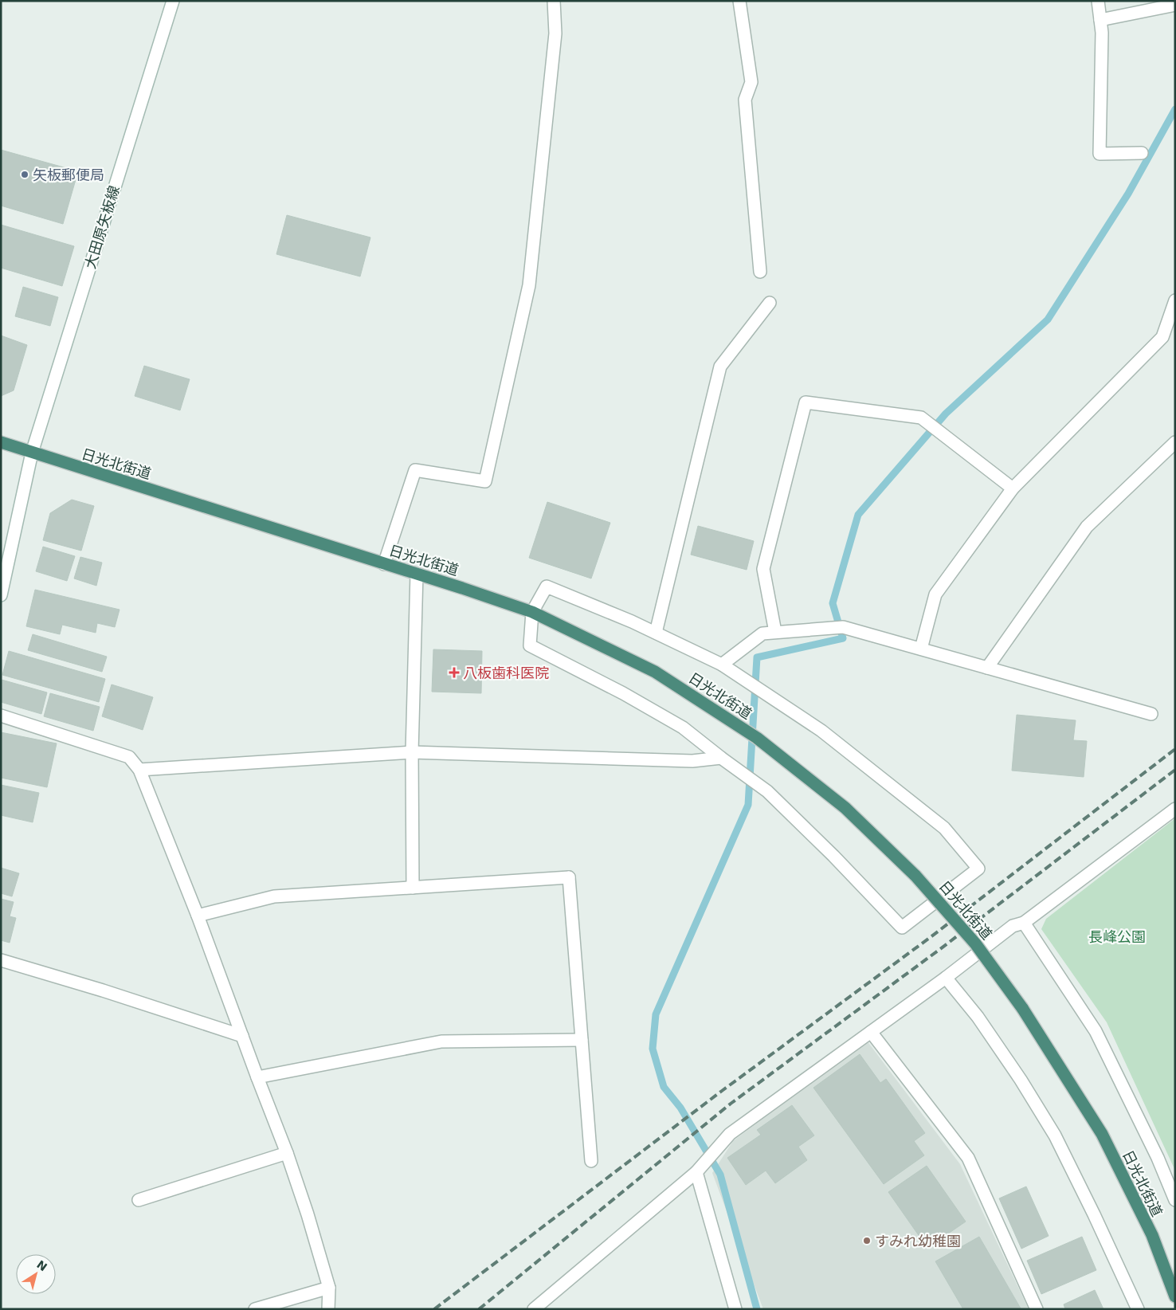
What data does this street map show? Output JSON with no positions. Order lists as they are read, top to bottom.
{
  "streets": {
    "highway": ["日光北街道"],
    "street": ["大田原矢板線"]
  },
  "crossings": [
    ["大田原矢板線", "日光北街道"]
  ],
  "parks": ["長峰公園"],
  "places": {
    "other": ["矢板郵便局", "すみれ幼稚園"],
    "health": ["八板歯科医院"]
  },
  "north": "top right"
}
